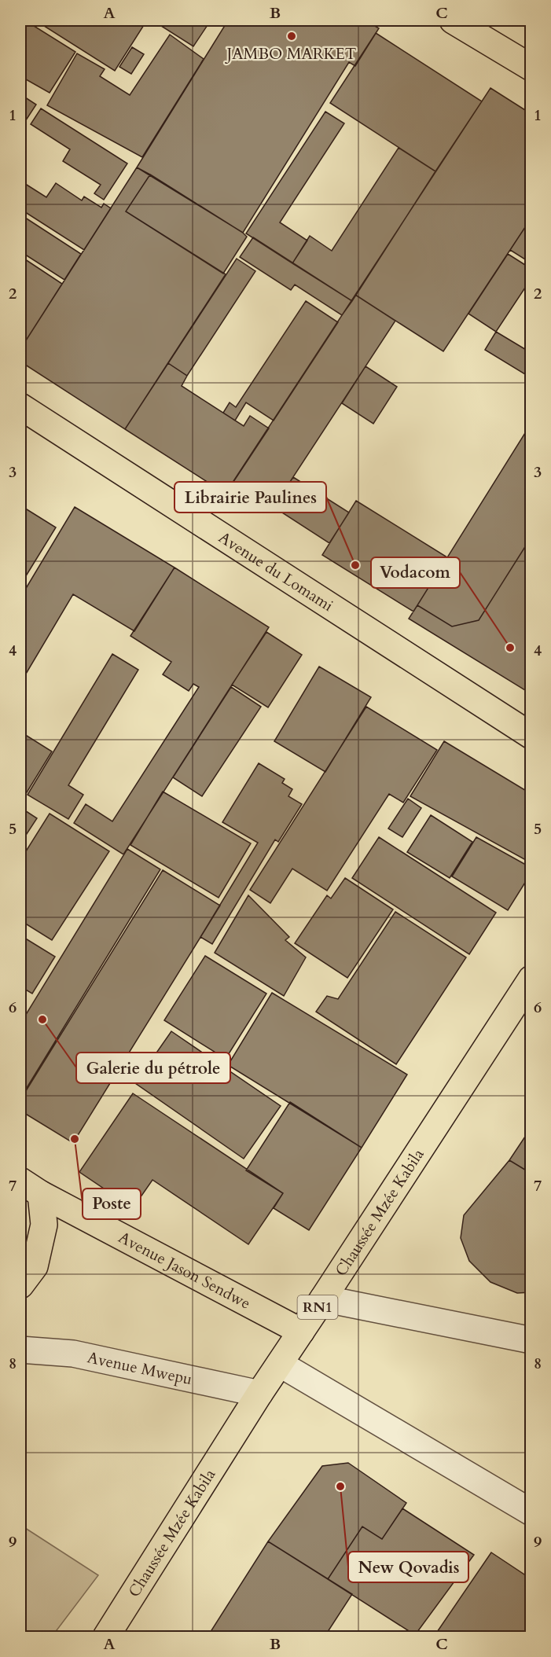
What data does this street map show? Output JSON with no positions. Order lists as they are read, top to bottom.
{
  "streets": {
    "main road": [
      "Avenue du Lomami",
      "Chaussée Mzée Kabila",
      "Avenue Jason Sendwe",
      "RN1"
    ],
    "street": ["Avenue Mwepu"]
  },
  "crossings": [
    ["Chaussée Mzée Kabila", "Avenue Jason Sendwe"],
    ["Chaussée Mzée Kabila", "Avenue Mwepu"]
  ],
  "places": [
    "JAMBO MARKET",
    "Librairie Paulines",
    "Vodacom",
    "Galerie du pétrole",
    "Poste",
    "New Qovadis"
  ],
  "grid": {
    "columns": ["A", "B", "C"],
    "rows": [
      "1",
      "2",
      "3",
      "4",
      "5",
      "6",
      "7",
      "8",
      "9"
    ]
  }
}
